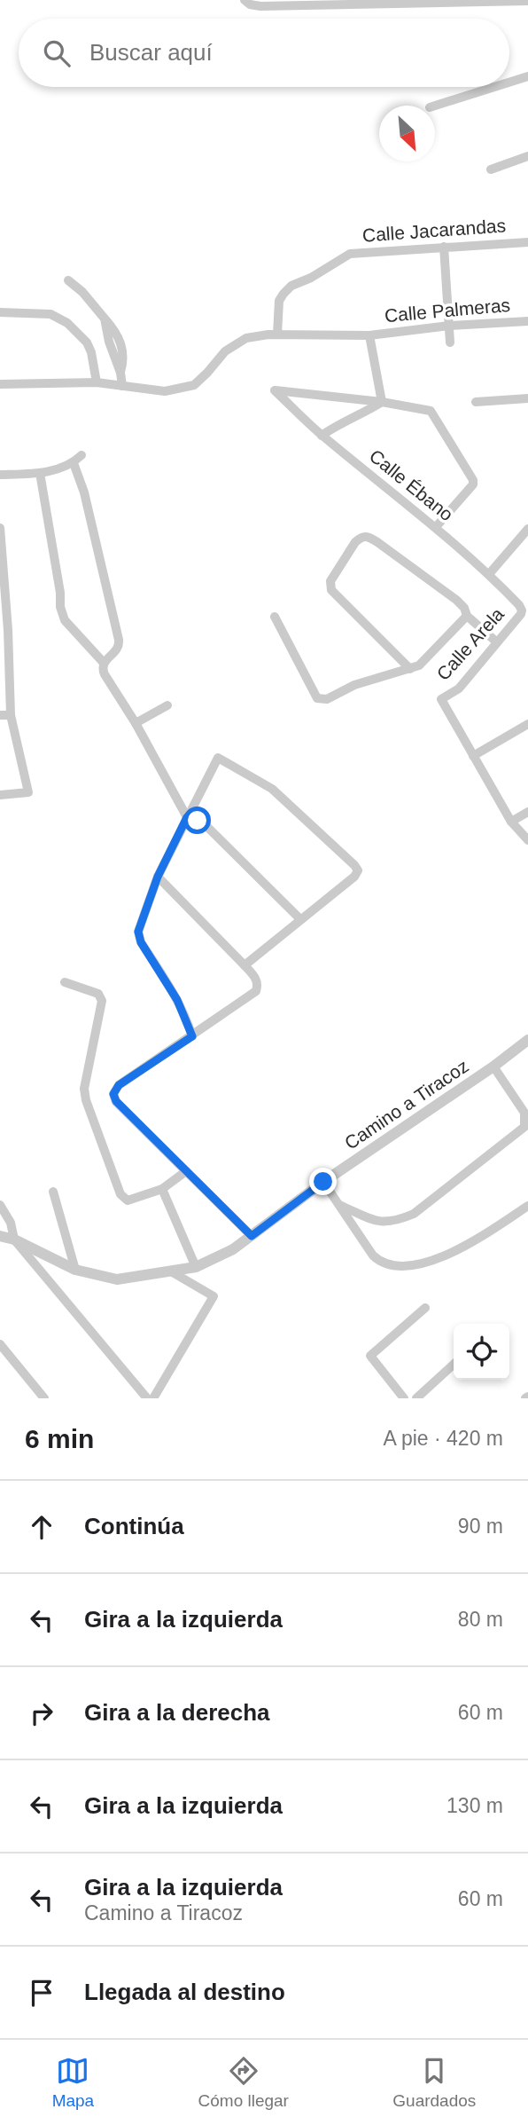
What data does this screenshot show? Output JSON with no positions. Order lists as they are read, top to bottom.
{
  "streets": {
    "street": [
      "Calle Jacarandas",
      "Calle Palmeras",
      "Calle Ébano",
      "Calle Arela",
      "Camino a Tiracoz"
    ]
  },
  "crossings": [
    ["Calle Jacarandas", "Calle Palmeras"],
    ["Calle Ébano", "Calle Arela"]
  ],
  "north": "bottom right",
  "page": {
    "search": "Buscar aquí",
    "heading": ["6 min", "A pie · 420 m"],
    "list": [
      ["Continúa", "90 m"],
      ["Gira a la izquierda", "80 m"],
      ["Gira a la derecha", "60 m"],
      ["Gira a la izquierda", "130 m"],
      ["Gira a la izquierda", "Camino a Tiracoz", "60 m"],
      "Llegada al destino"
    ],
    "nav": ["Mapa", "Cómo llegar", "Guardados"]
  }
}
